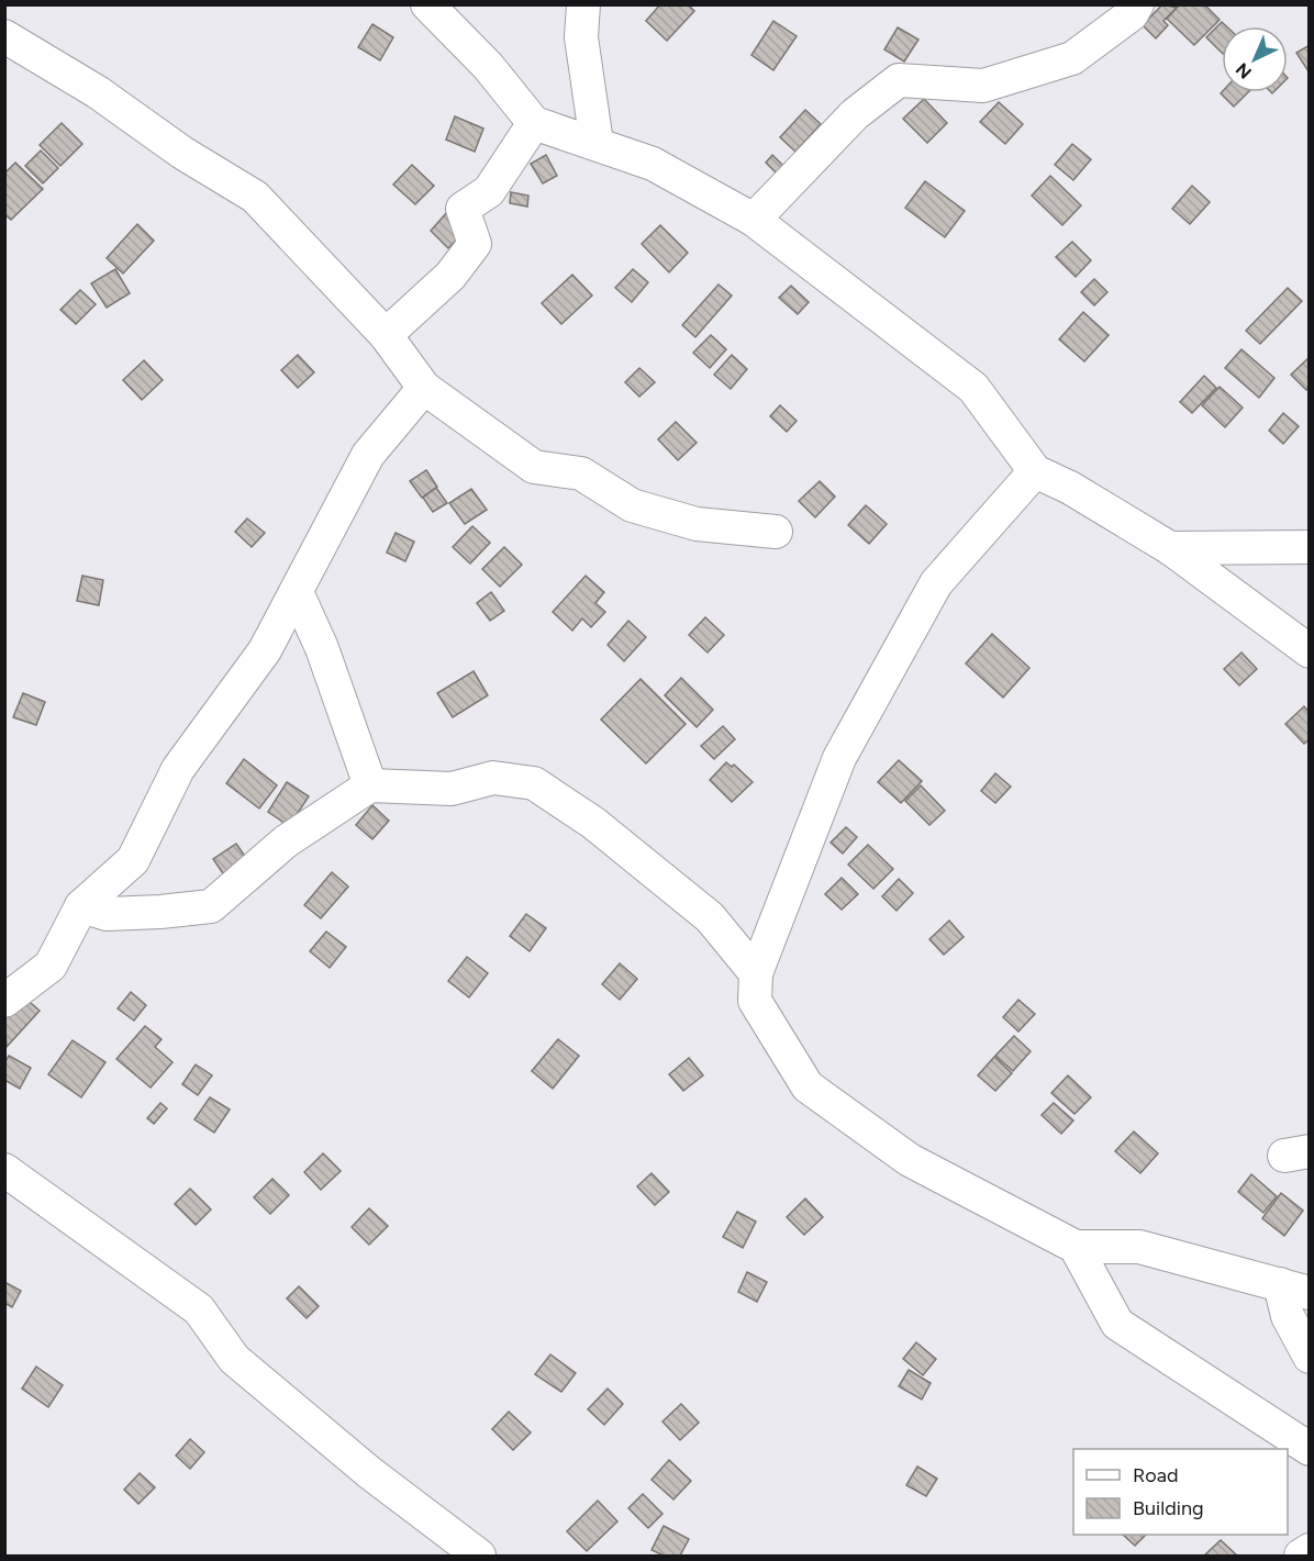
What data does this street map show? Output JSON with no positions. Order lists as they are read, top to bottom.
{
  "legend": ["Road", "Building"],
  "north": "bottom left"
}
